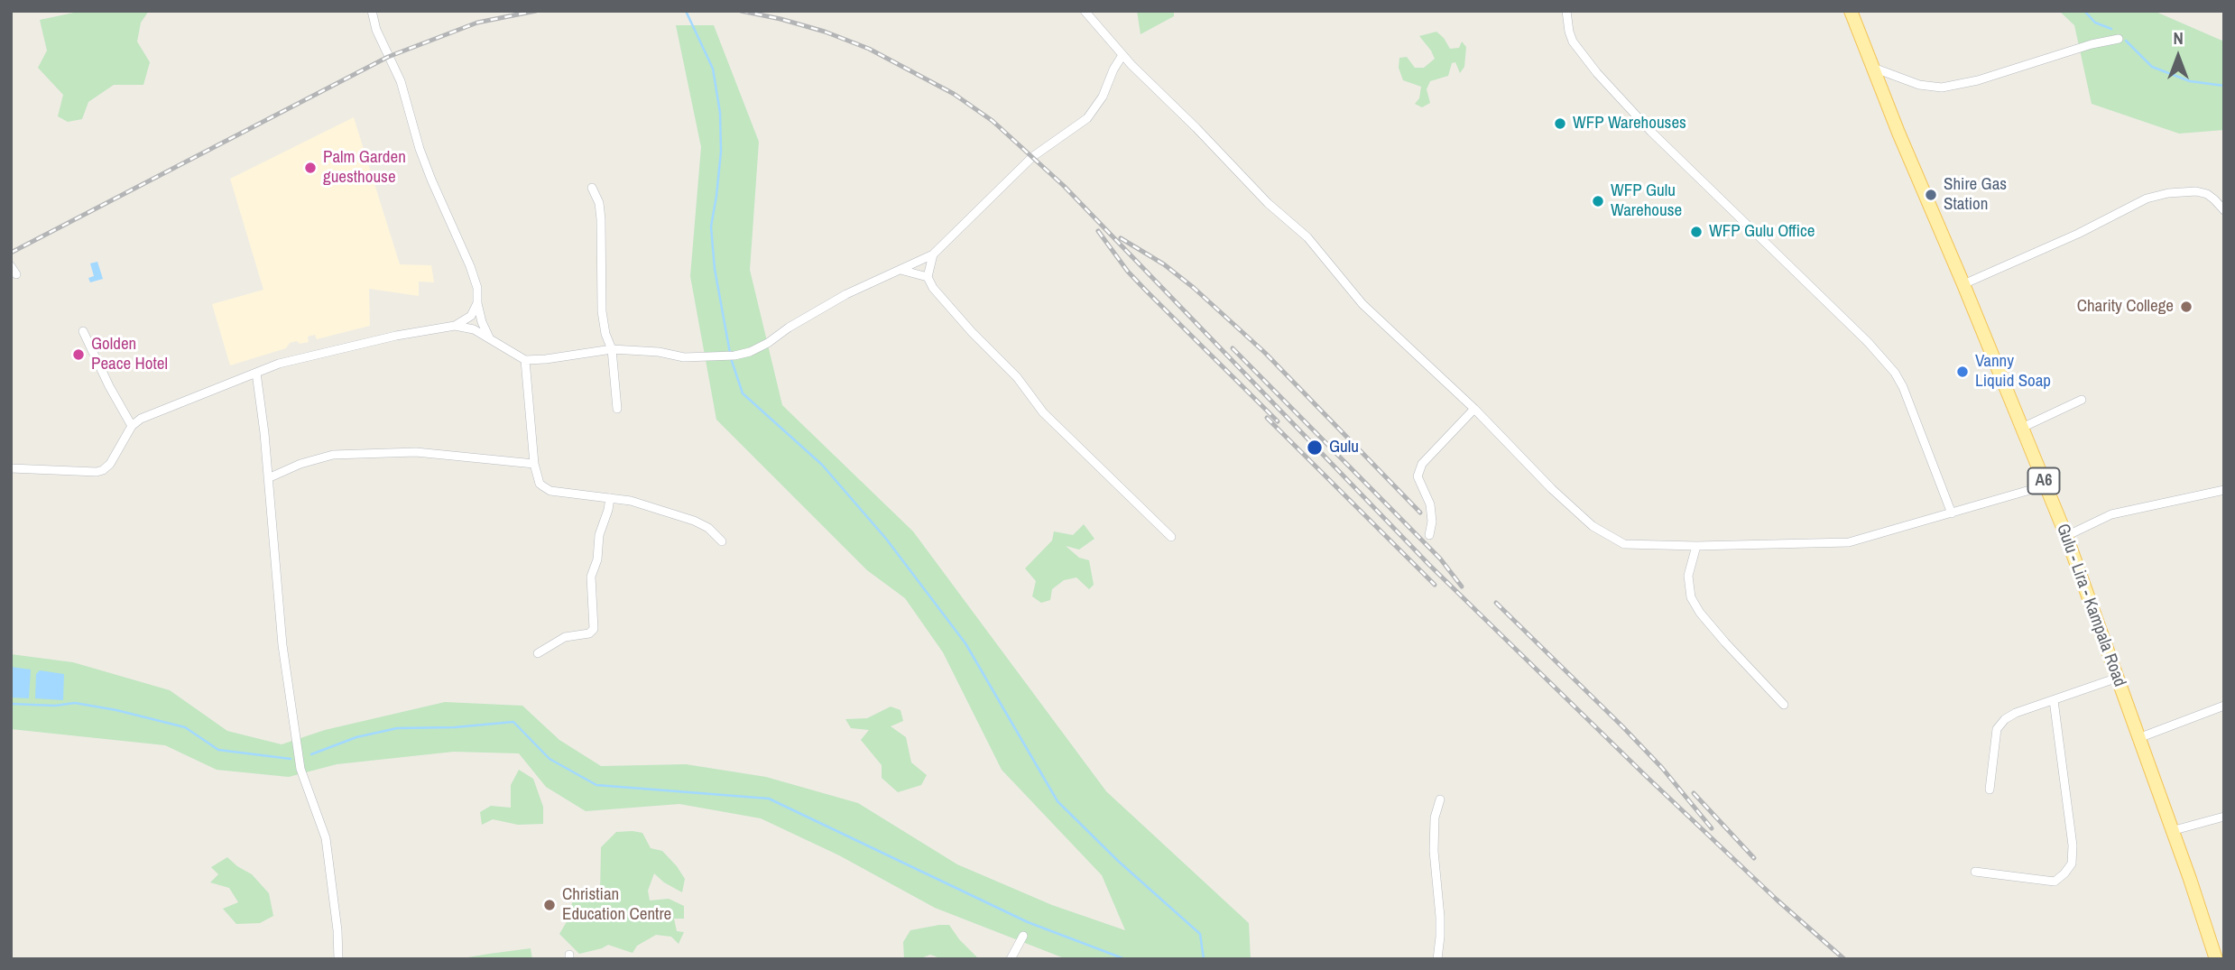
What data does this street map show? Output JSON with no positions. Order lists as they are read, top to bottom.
{
  "streets": {
    "main road": ["A6", "Gulu - Lira - Kampala Road"]
  },
  "places": [
    "WFP Warehouses",
    "Palm Garden guesthouse",
    "Shire Gas Station",
    "WFP Gulu Warehouse",
    "WFP Gulu Office",
    "Charity College",
    "Golden Peace Hotel",
    "Vanny Liquid Soap",
    "Gulu",
    "Christian Education Centre"
  ],
  "north": "top"
}
